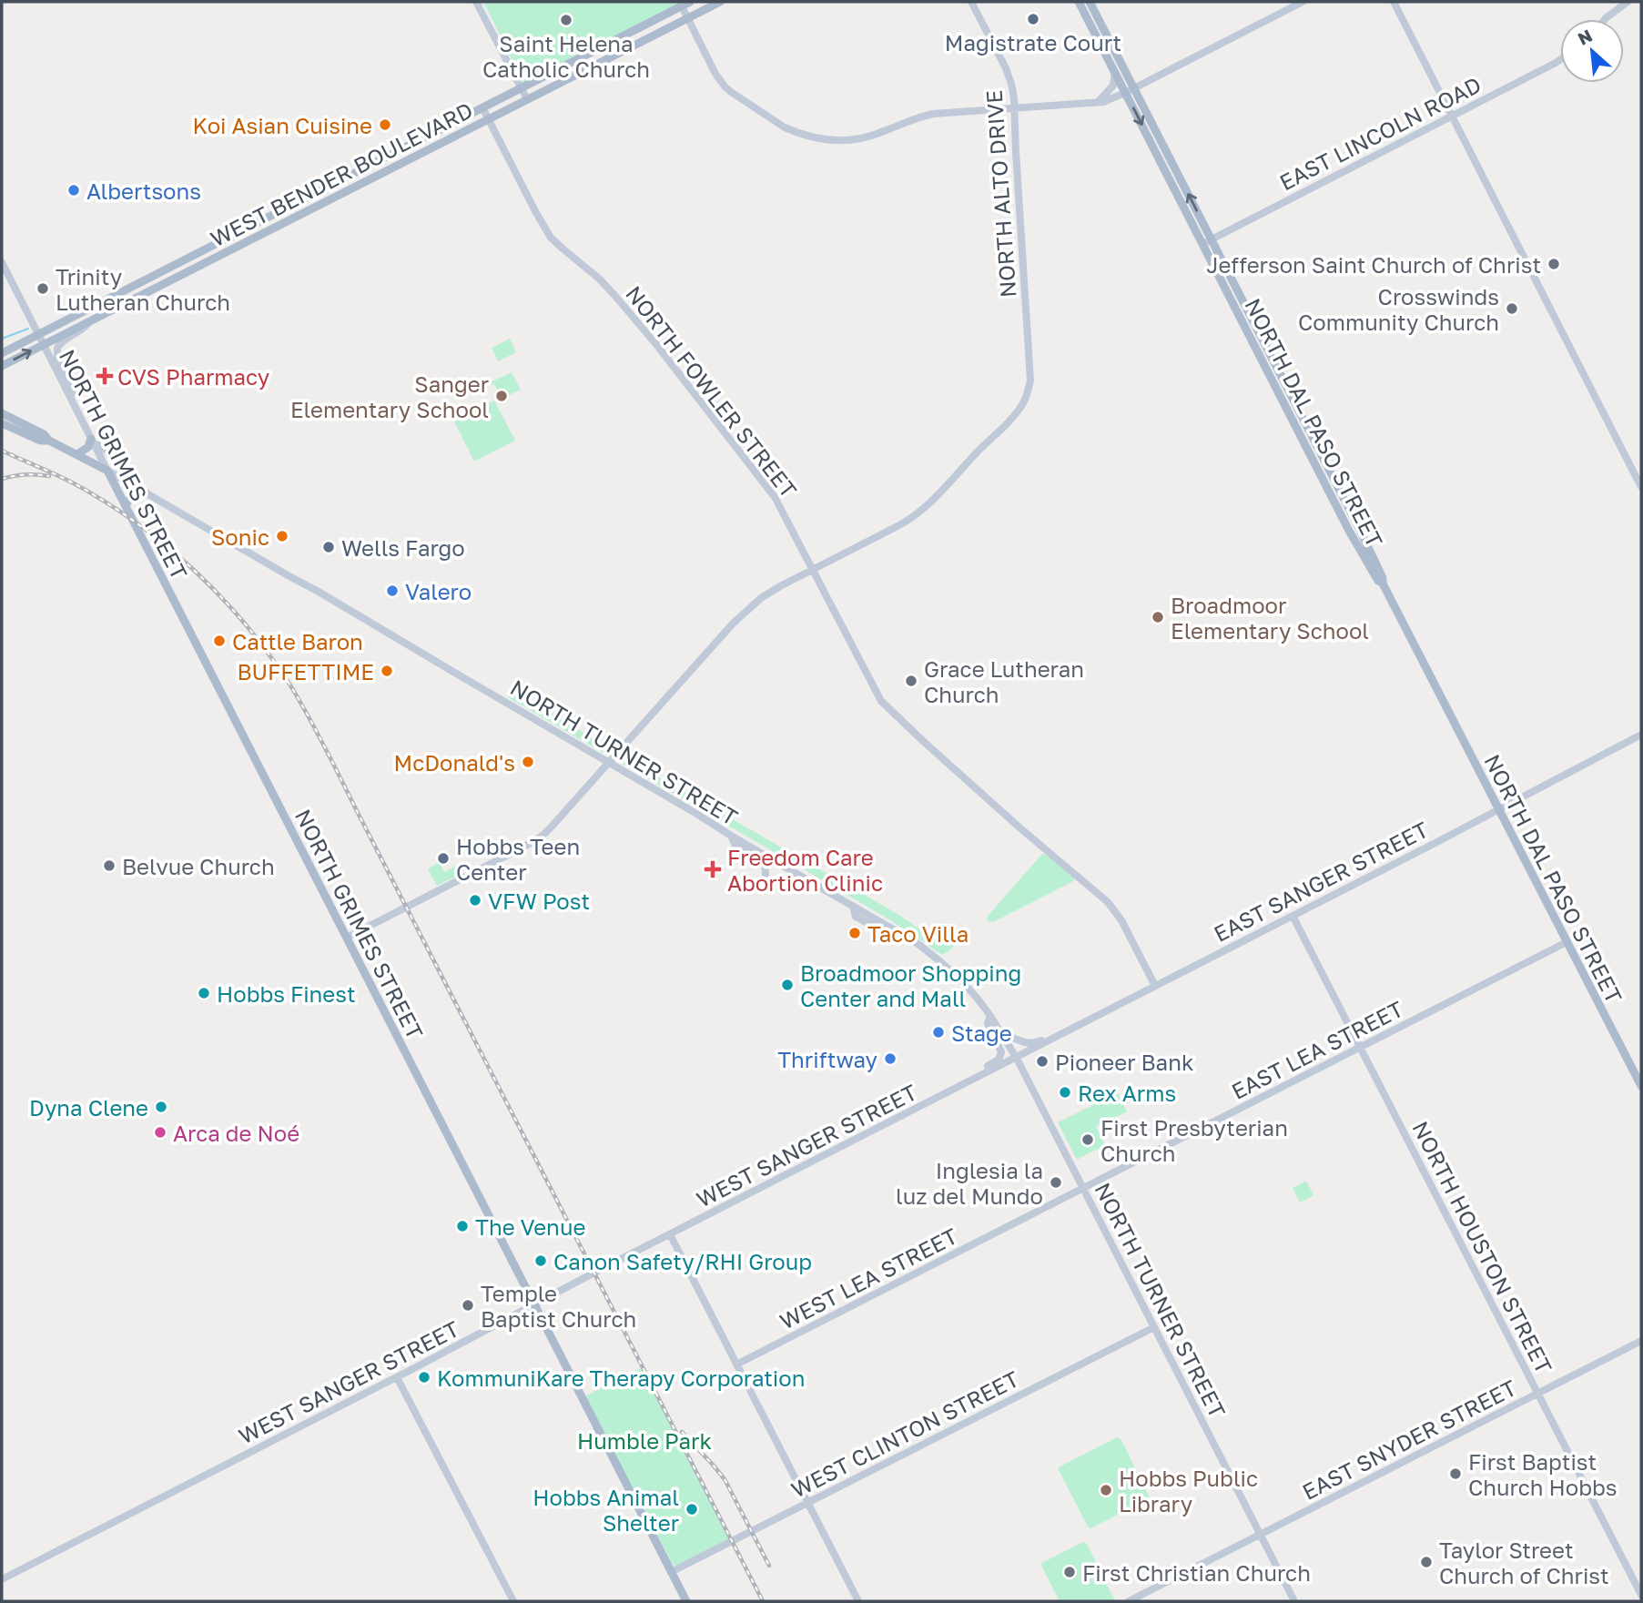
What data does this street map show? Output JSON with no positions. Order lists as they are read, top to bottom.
{
  "streets": {
    "main road": [
      "WEST BENDER BOULEVARD",
      "NORTH DAL PASO STREET",
      "NORTH GRIMES STREET",
      "NORTH TURNER STREET"
    ],
    "street": [
      "EAST LINCOLN ROAD",
      "NORTH ALTO DRIVE",
      "NORTH FOWLER STREET",
      "EAST SANGER STREET",
      "EAST LEA STREET",
      "WEST SANGER STREET",
      "NORTH HOUSTON STREET",
      "WEST LEA STREET",
      "WEST CLINTON STREET",
      "EAST SNYDER STREET"
    ]
  },
  "crossings": [
    ["EAST LINCOLN ROAD", "NORTH DAL PASO STREET"],
    ["WEST BENDER BOULEVARD", "NORTH FOWLER STREET"],
    ["WEST BENDER BOULEVARD", "NORTH GRIMES STREET"],
    ["NORTH ALTO DRIVE", "NORTH FOWLER STREET"],
    ["NORTH ALTO DRIVE", "NORTH GRIMES STREET"],
    ["NORTH ALTO DRIVE", "NORTH TURNER STREET"],
    ["NORTH FOWLER STREET", "EAST SANGER STREET"],
    ["NORTH DAL PASO STREET", "EAST SANGER STREET"],
    ["NORTH DAL PASO STREET", "EAST LEA STREET"],
    ["NORTH GRIMES STREET", "NORTH TURNER STREET"],
    ["NORTH GRIMES STREET", "WEST SANGER STREET"],
    ["NORTH GRIMES STREET", "WEST CLINTON STREET"],
    ["NORTH TURNER STREET", "EAST SANGER STREET"],
    ["NORTH TURNER STREET", "EAST LEA STREET"],
    ["NORTH TURNER STREET", "WEST SANGER STREET"],
    ["NORTH TURNER STREET", "WEST LEA STREET"],
    ["NORTH TURNER STREET", "WEST CLINTON STREET"],
    ["NORTH TURNER STREET", "EAST SNYDER STREET"],
    ["EAST SANGER STREET", "WEST SANGER STREET"],
    ["EAST SANGER STREET", "NORTH HOUSTON STREET"],
    ["EAST LEA STREET", "NORTH HOUSTON STREET"],
    ["EAST LEA STREET", "WEST LEA STREET"],
    ["NORTH HOUSTON STREET", "EAST SNYDER STREET"]
  ],
  "parks": ["Humble Park"],
  "places": {
    "other": [
      "Magistrate Court",
      "Saint Helena Catholic Church",
      "Koi Asian Cuisine",
      "Albertsons",
      "Jefferson Saint Church of Christ",
      "Trinity Lutheran Church",
      "Crosswinds Community Church",
      "Sanger Elementary School",
      "Sonic",
      "Wells Fargo",
      "Valero",
      "Broadmoor Elementary School",
      "Cattle Baron",
      "BUFFETTIME",
      "Grace Lutheran Church",
      "McDonald's",
      "Hobbs Teen Center",
      "Belvue Church",
      "VFW Post",
      "Taco Villa",
      "Broadmoor Shopping Center and Mall",
      "Hobbs Finest",
      "Stage",
      "Thriftway",
      "Pioneer Bank",
      "Rex Arms",
      "Dyna Clene",
      "Arca de Noé",
      "First Presbyterian Church",
      "Inglesia la luz del Mundo",
      "The Venue",
      "Canon Safety/RHI Group",
      "Temple Baptist Church",
      "KommuniKare Therapy Corporation",
      "First Baptist Church Hobbs",
      "Hobbs Public Library",
      "Hobbs Animal Shelter",
      "Taylor Street Church of Christ",
      "First Christian Church"
    ],
    "health": ["CVS Pharmacy", "Freedom Care Abortion Clinic"]
  },
  "north": "top left"
}
